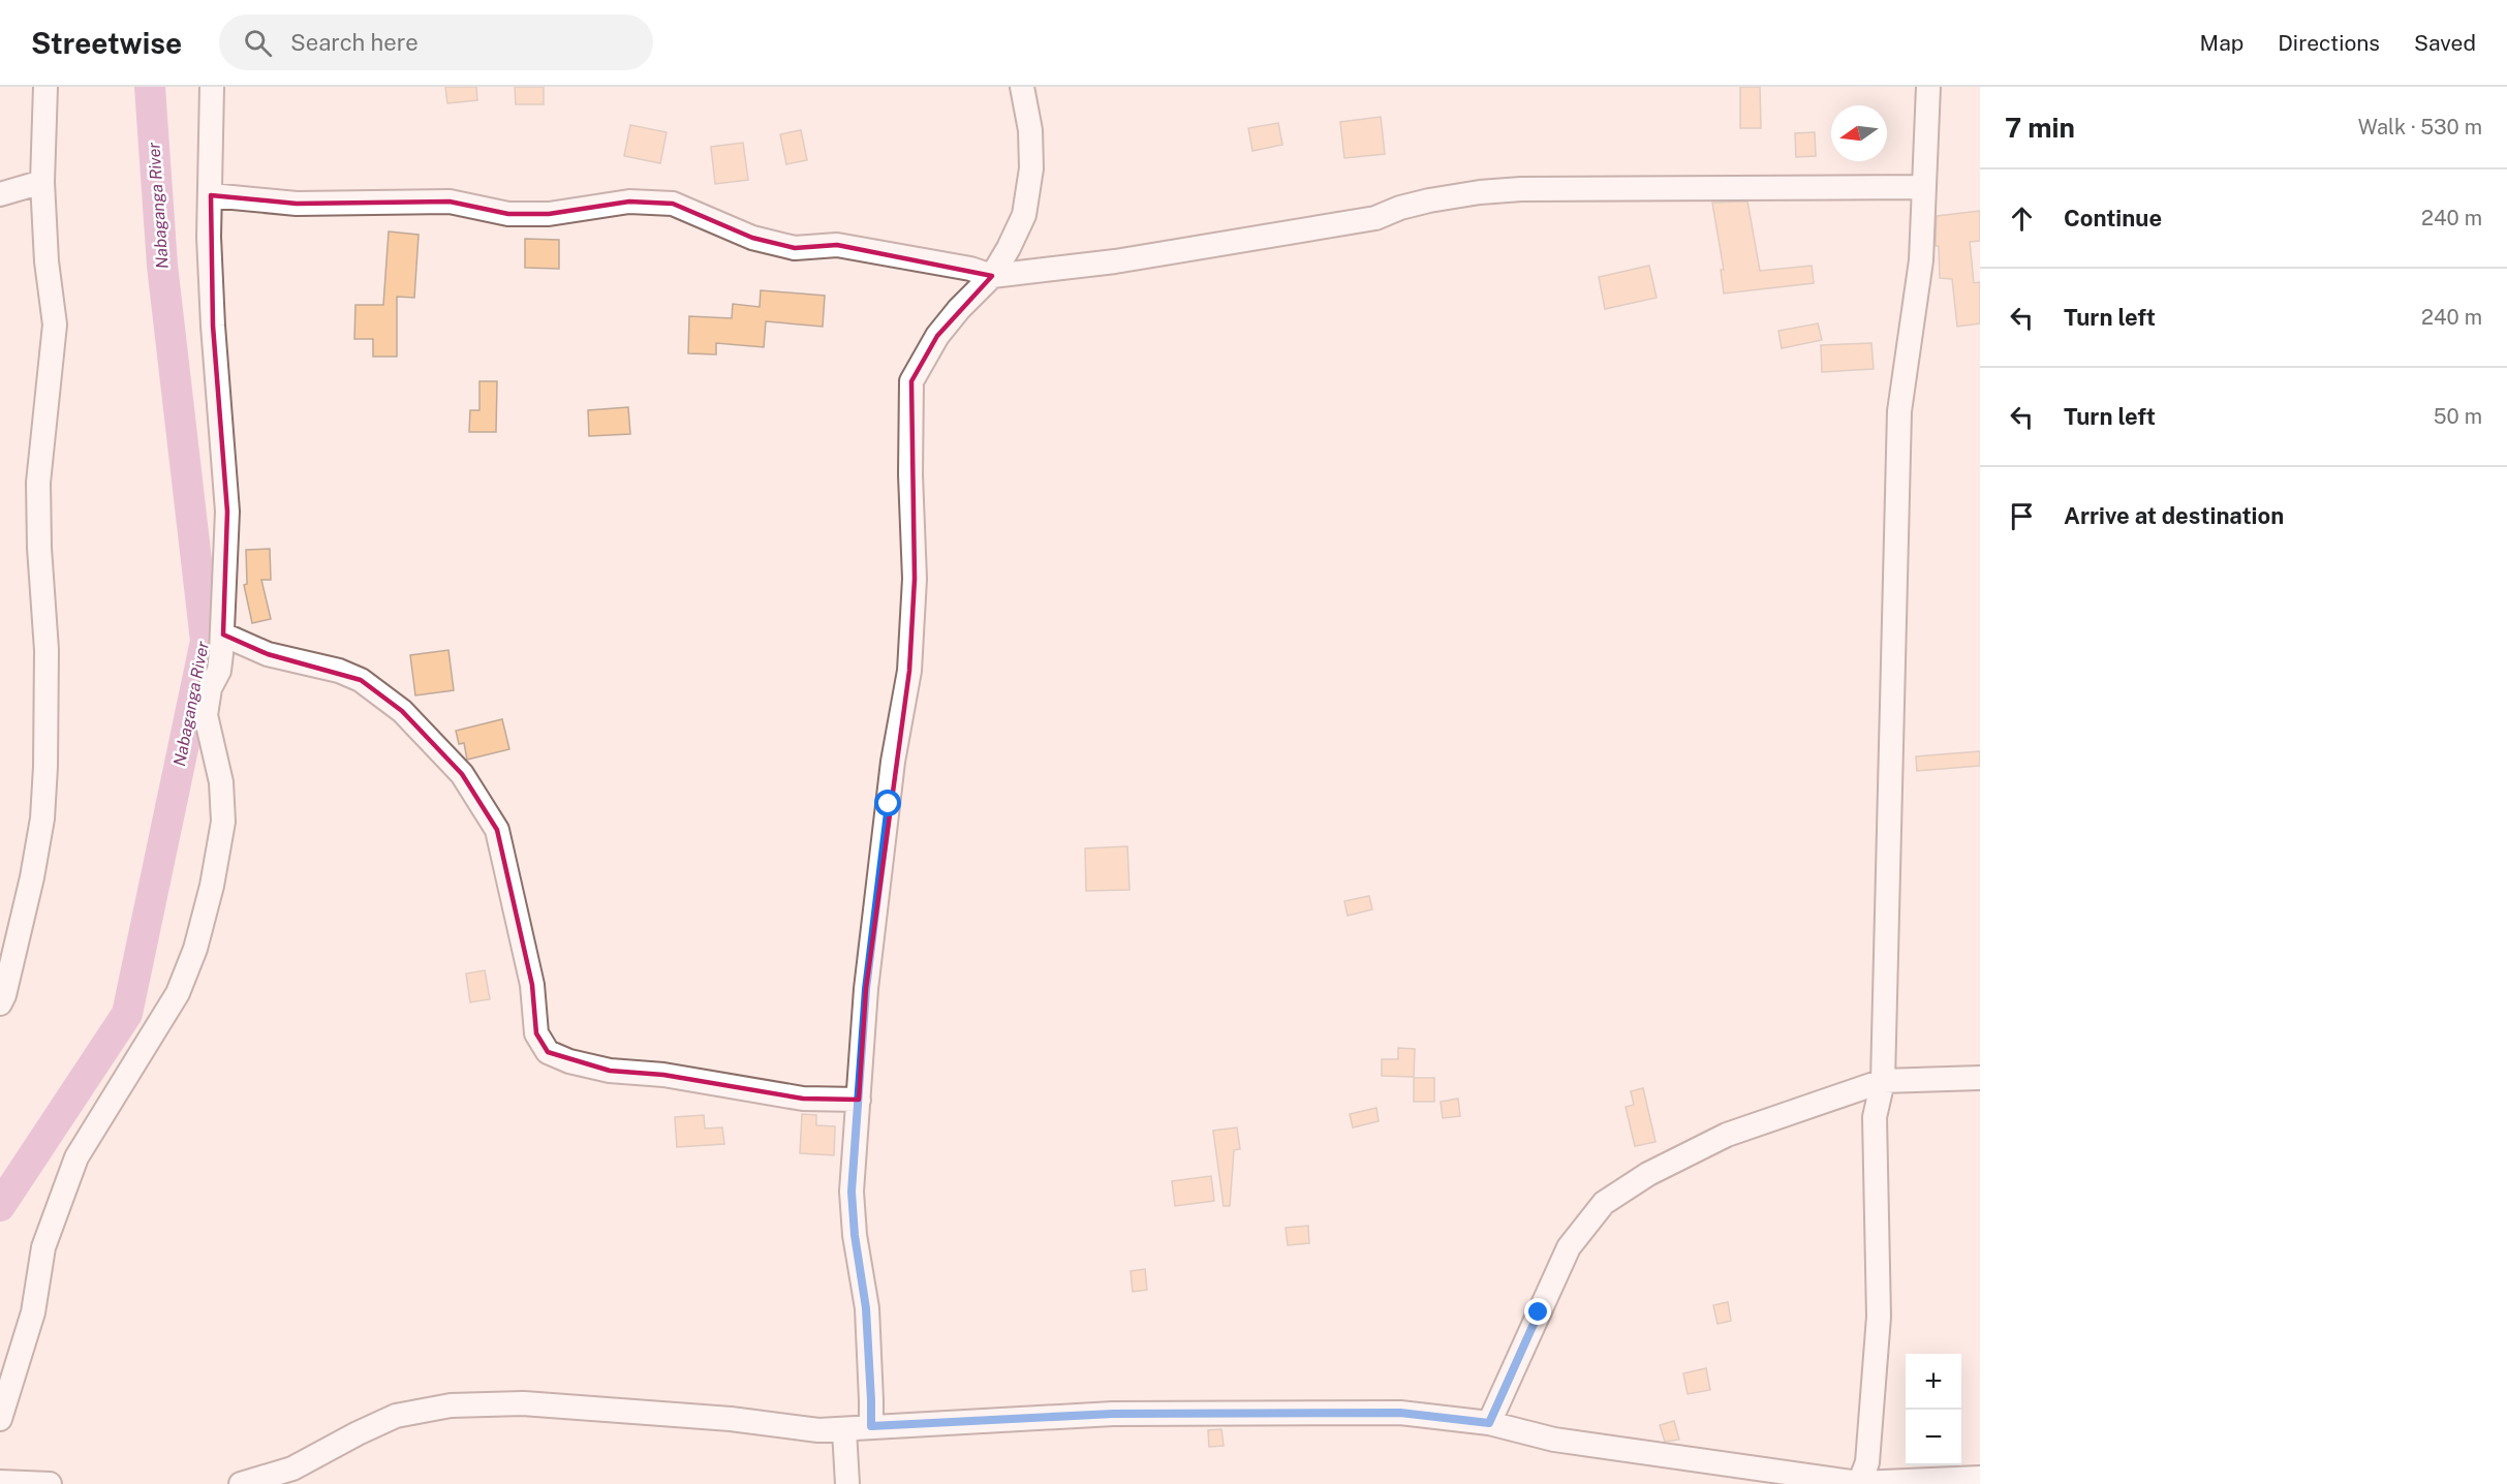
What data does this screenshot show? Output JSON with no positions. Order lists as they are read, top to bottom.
{
  "water": ["Nabaganga River"],
  "north": "left",
  "page": {
    "header": "Streetwise",
    "search": "Search here",
    "nav": ["Map", "Directions", "Saved"],
    "heading": ["7 min", "Walk · 530 m"],
    "list": [
      ["Continue", "240 m"],
      ["Turn left", "240 m"],
      ["Turn left", "50 m"],
      "Arrive at destination"
    ],
    "map_buttons": ["+", "−"]
  }
}
